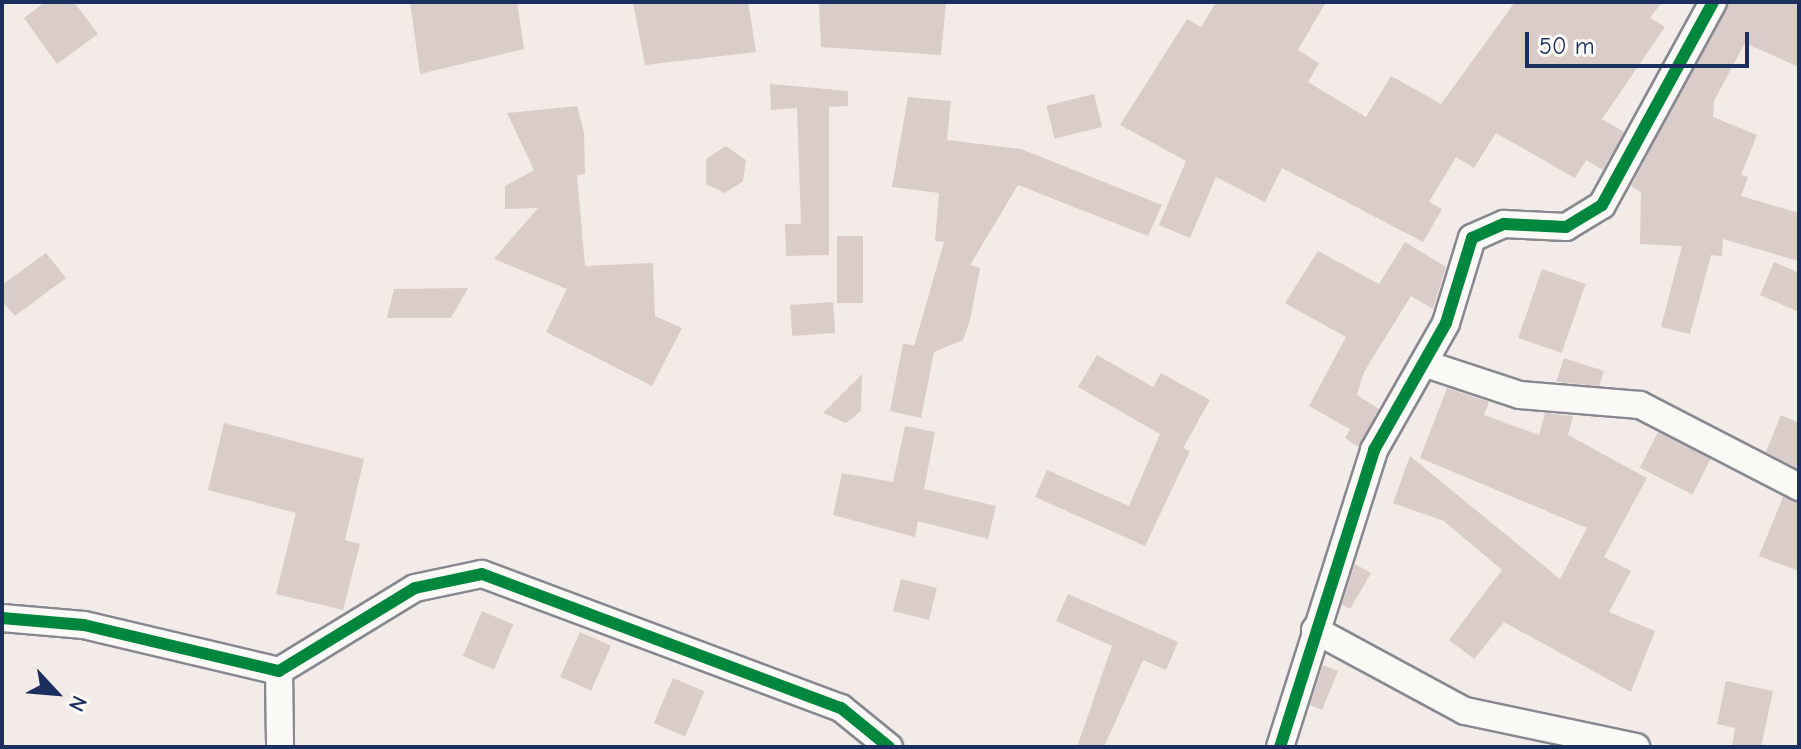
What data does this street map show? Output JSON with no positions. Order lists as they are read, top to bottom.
{
  "scale_bar": "50 m",
  "north": "bottom right"
}
